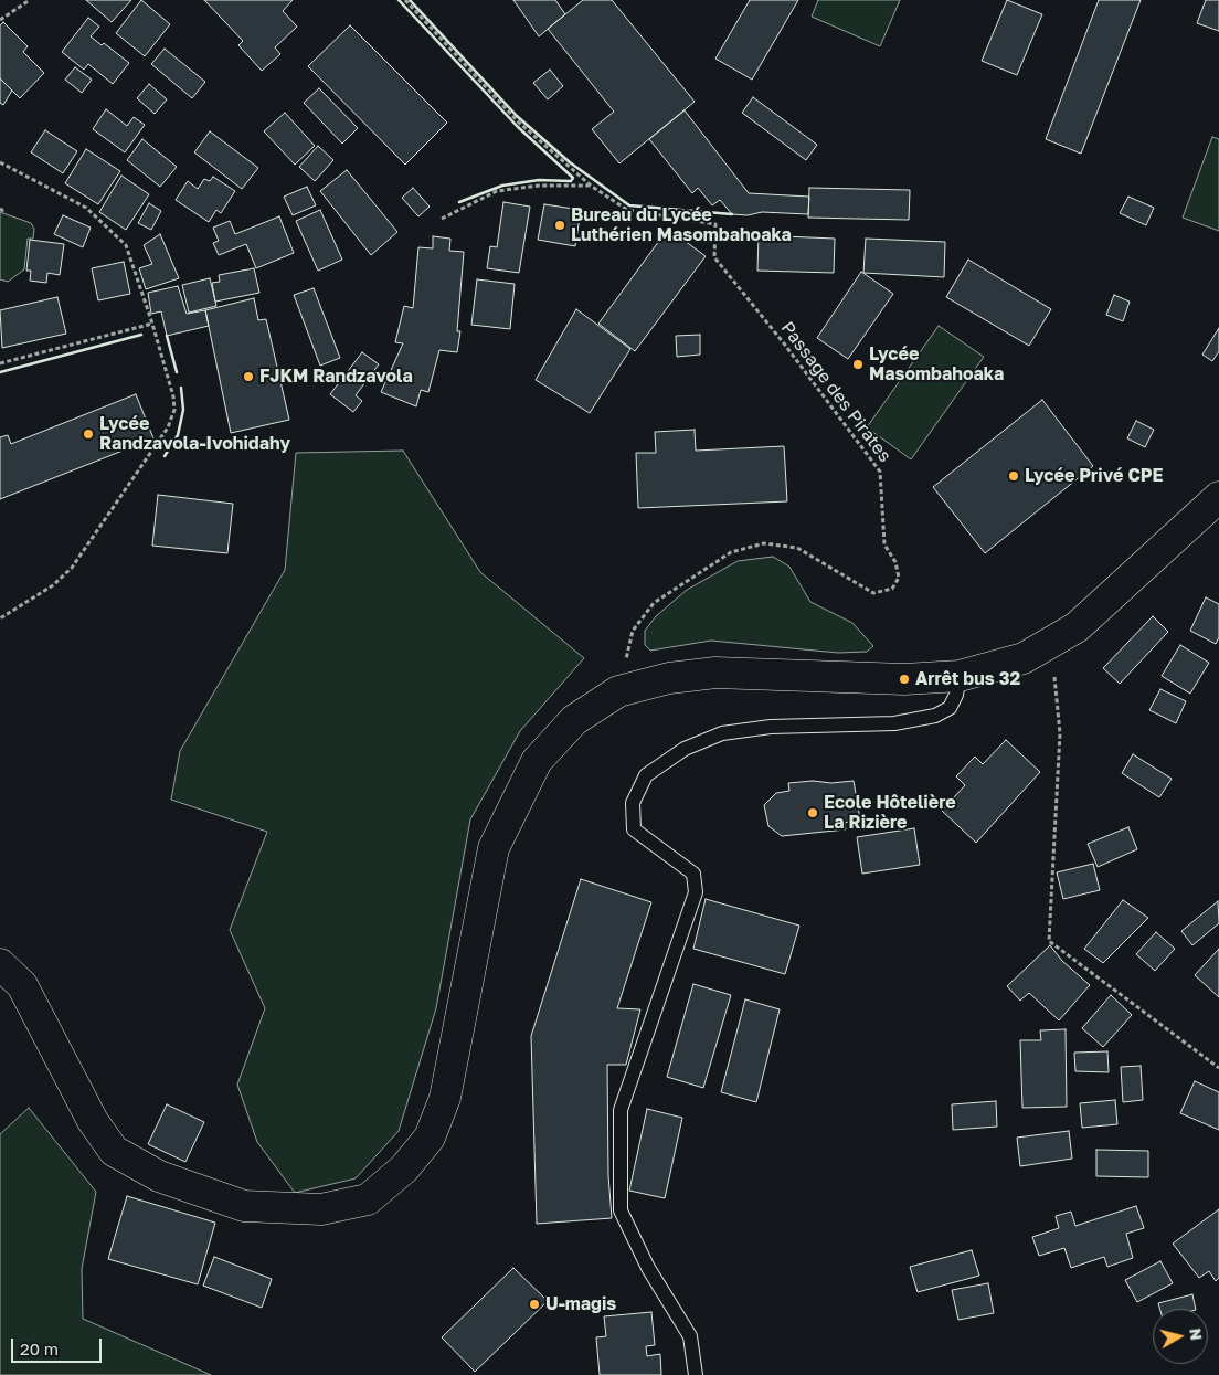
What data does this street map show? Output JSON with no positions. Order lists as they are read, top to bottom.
{
  "streets": {
    "path": ["Passage des Pirates"]
  },
  "places": [
    "Bureau du Lycée Luthérien Masombahoaka",
    "Lycée Masombahoaka",
    "FJKM Randzavola",
    "Lycée Randzavola-Ivohidahy",
    "Lycée Privé CPE",
    "Arrêt bus 32",
    "Ecole Hôtelière La Rizière",
    "U-magis"
  ],
  "scale_bar": "20 m",
  "north": "right"
}
